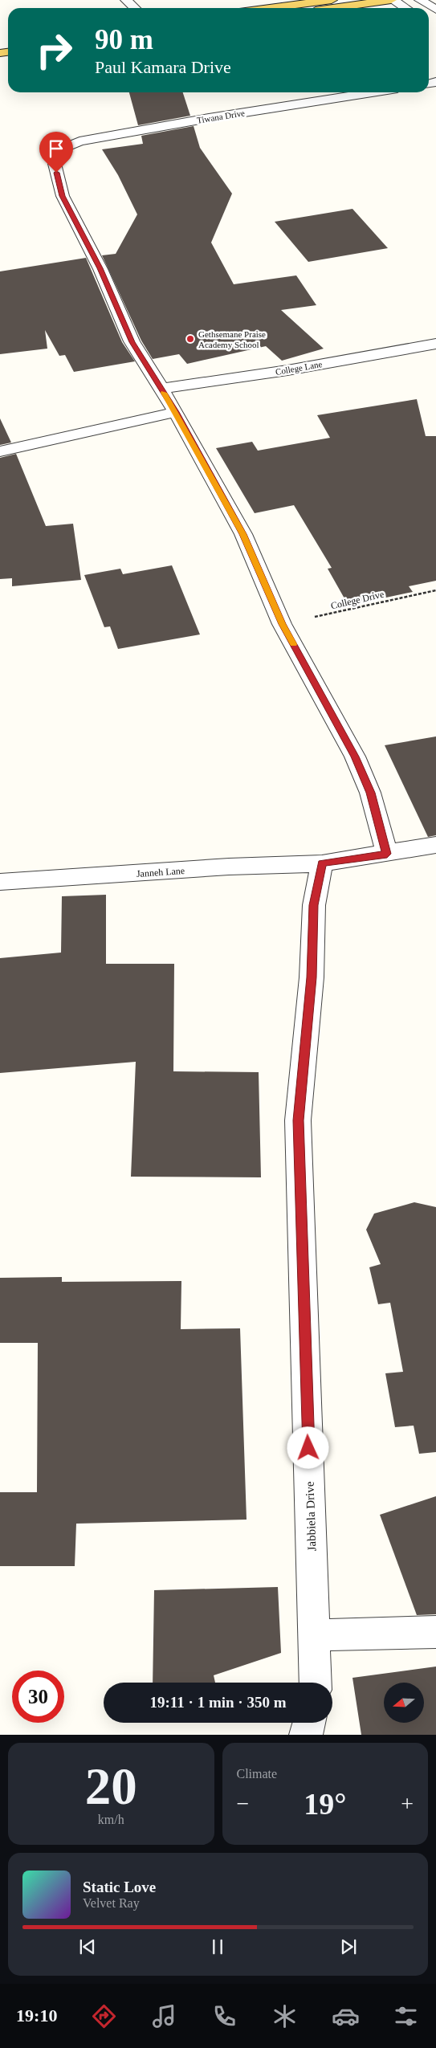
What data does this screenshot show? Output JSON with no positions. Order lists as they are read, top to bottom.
{
  "streets": {
    "street": [
      "Tiwana Drive",
      "College Lane",
      "Janneh Lane",
      "Jabbiela Drive"
    ],
    "path": ["College Drive"]
  },
  "crossings": [
    ["Tiwana Drive", "College Lane"],
    ["Janneh Lane", "Jabbiela Drive"]
  ],
  "places": ["Gethsemane Praise Academy School"],
  "north": "left",
  "page": {
    "turn": ["90 m", "Paul Kamara Drive"],
    "limit": "30",
    "trip": "19:11 · 1 min · 350 m",
    "tile": [
      ["20", "km/h"],
      "Climate"
    ],
    "heat": ["−", "19°", "+"],
    "song": ["Static Love", "Velvet Ray"],
    "tabs": "19:10"
  }
}
